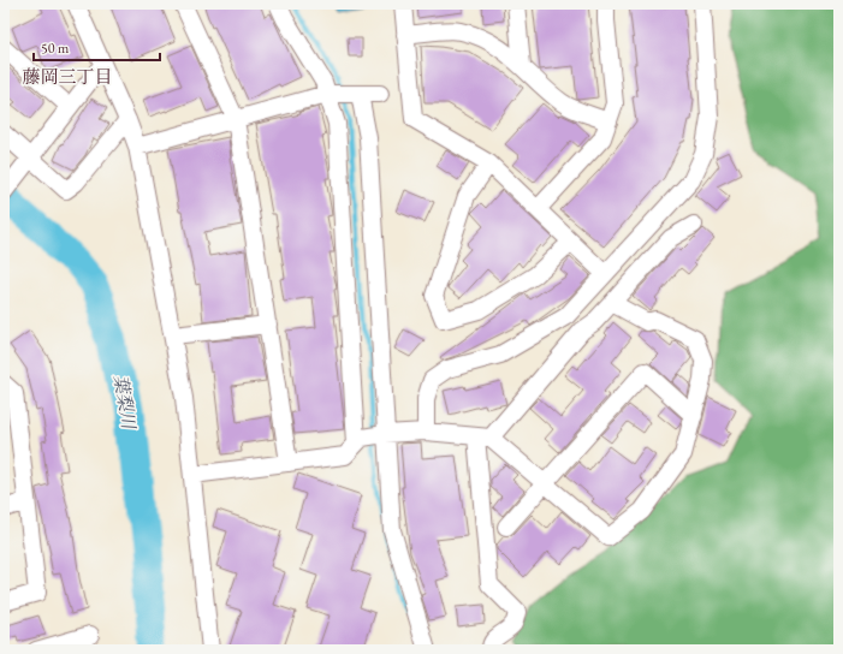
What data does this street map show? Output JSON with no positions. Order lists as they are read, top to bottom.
{
  "districts": ["藤岡三丁目"],
  "water": ["葉梨川"],
  "scale_bar": "50 m"
}
